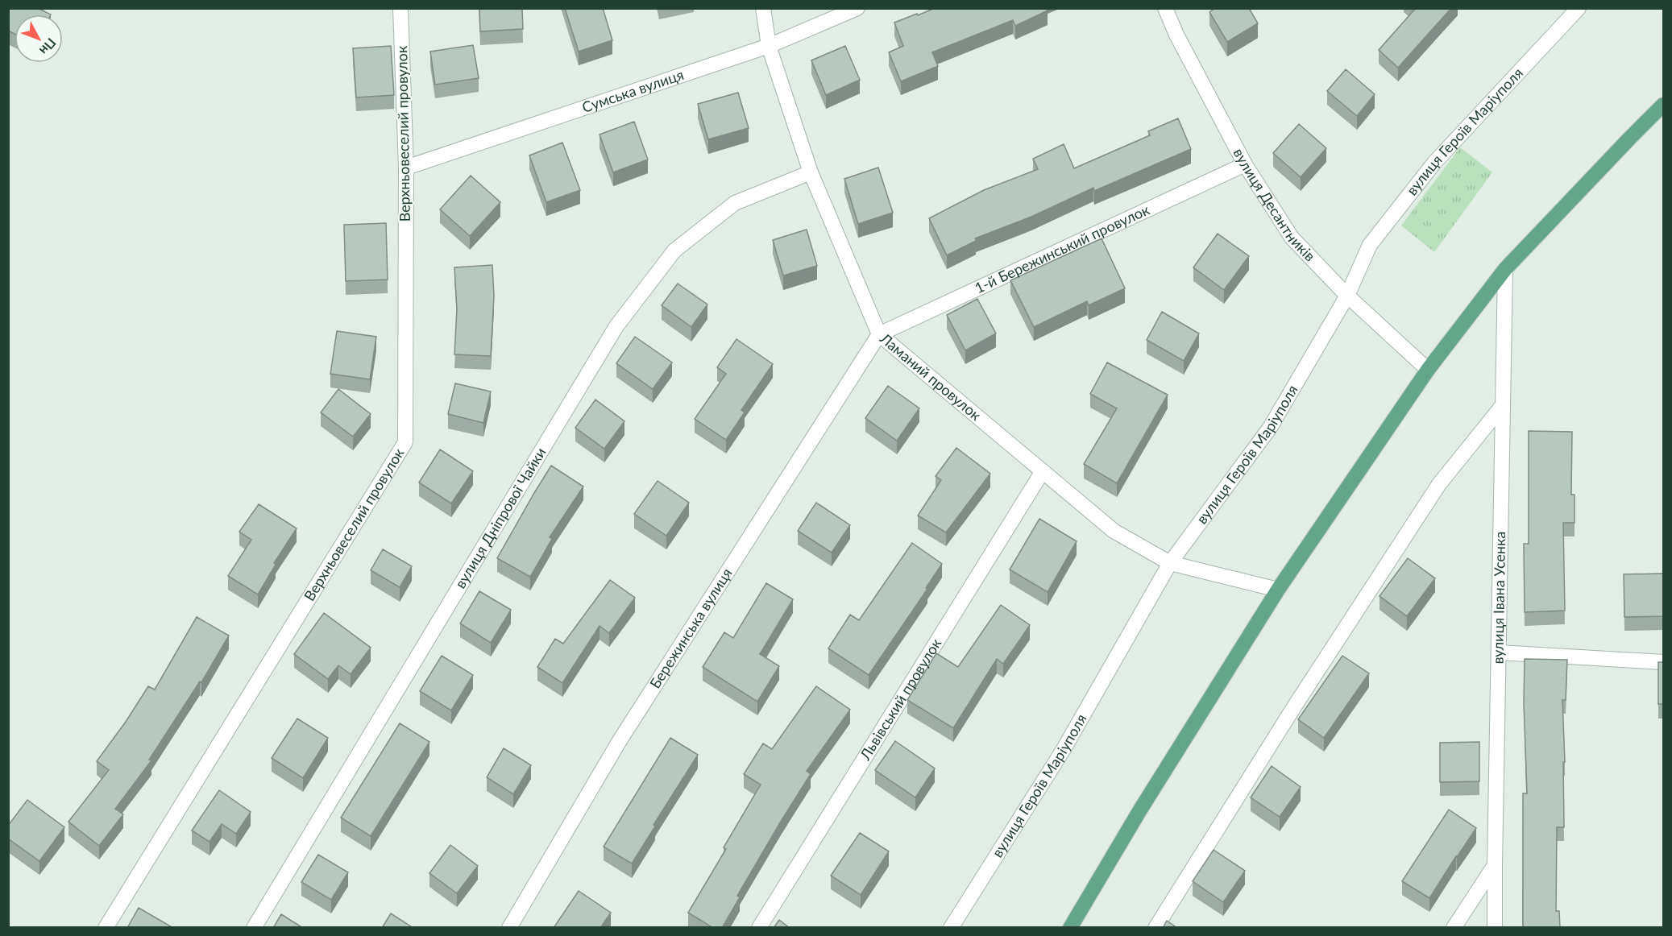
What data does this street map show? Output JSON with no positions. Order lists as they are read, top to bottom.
{
  "streets": {
    "street": [
      "Сумська вулиця",
      "вулиця Героїв Маріуполя",
      "Верхньовеселий провулок",
      "вулиця Десантників",
      "1-й Бережинський провулок",
      "Ламаний провулок",
      "вулиця Дніпрової Чайки",
      "вулиця Івана Усенка",
      "Бережинська вулиця",
      "Львівський провулок"
    ]
  },
  "crossings": [
    ["Сумська вулиця", "Верхньовеселий провулок"],
    ["Сумська вулиця", "Ламаний провулок"],
    ["вулиця Героїв Маріуполя", "вулиця Десантників"],
    ["вулиця Героїв Маріуполя", "Ламаний провулок"],
    ["вулиця Десантників", "1-й Бережинський провулок"],
    ["1-й Бережинський провулок", "Ламаний провулок"],
    ["1-й Бережинський провулок", "Бережинська вулиця"],
    ["Ламаний провулок", "вулиця Дніпрової Чайки"],
    ["Ламаний провулок", "Бережинська вулиця"],
    ["Ламаний провулок", "Львівський провулок"]
  ],
  "north": "bottom right"
}
